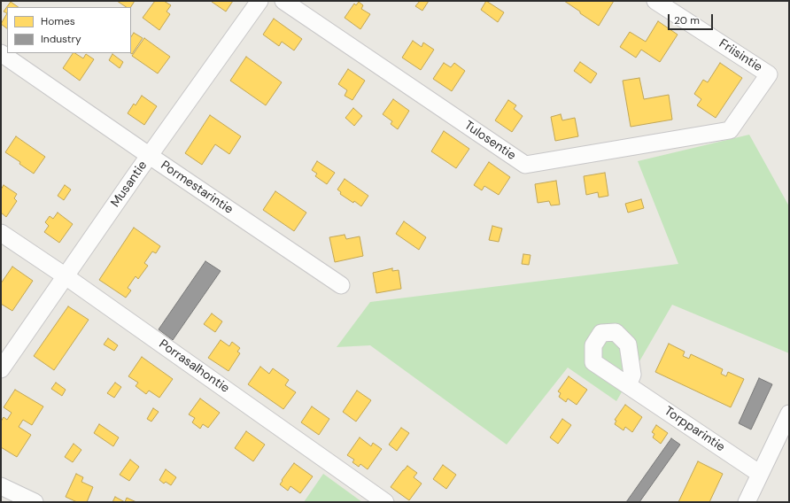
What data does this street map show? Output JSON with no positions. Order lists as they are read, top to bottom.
{
  "streets": {
    "street": [
      "Friisintie",
      "Tulosentie",
      "Musantie",
      "Pormestarintie",
      "Porrasalhontie",
      "Torpparintie"
    ]
  },
  "crossings": [
    ["Friisintie", "Tulosentie"],
    ["Musantie", "Pormestarintie"],
    ["Musantie", "Porrasalhontie"]
  ],
  "legend": ["Homes", "Industry"],
  "scale_bar": "20 m"
}
